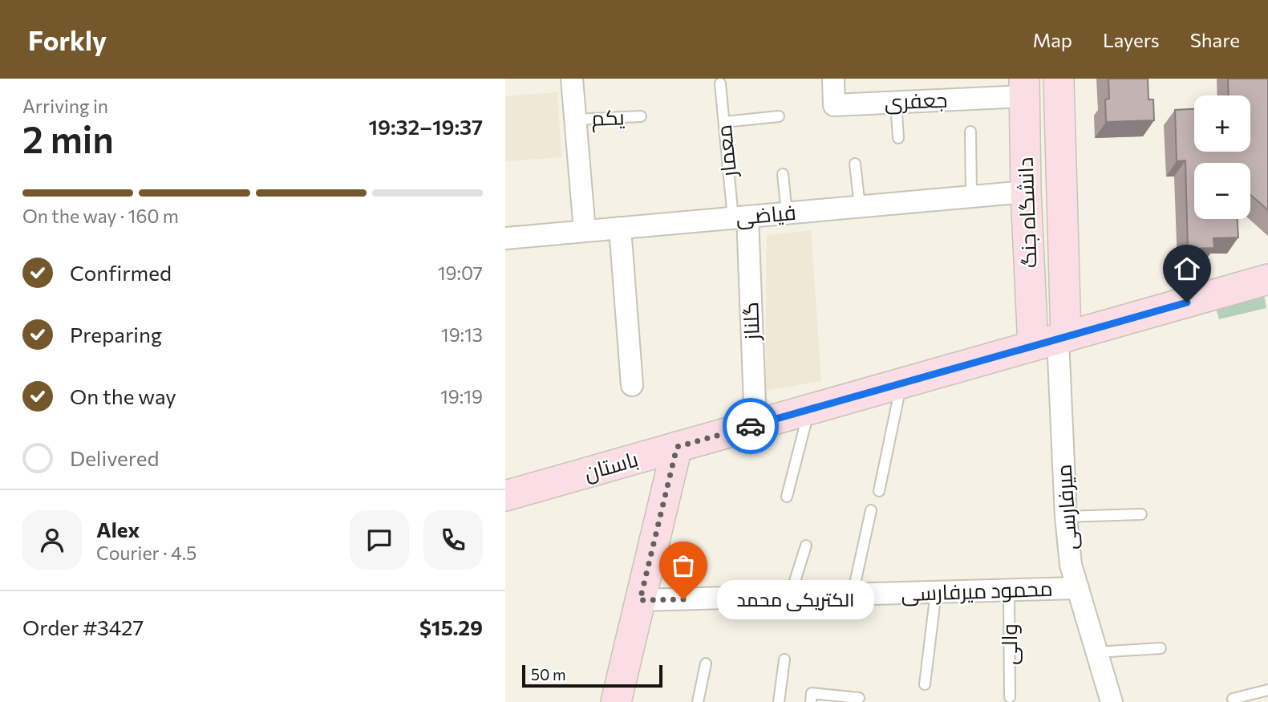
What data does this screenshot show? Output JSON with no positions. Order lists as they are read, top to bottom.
{
  "streets": {
    "main road": ["دانشگاه جنگ", "باستان"],
    "street": [
      "جعفری",
      "فیاضی",
      "گلناز",
      "میرفارسی",
      "محمود میرفارسی"
    ],
    "lane": ["یکم", "معمار", "والی"]
  },
  "crossings": [
    ["جعفری", "دانشگاه جنگ"],
    ["معمار", "فیاضی"],
    ["معمار", "گلناز"],
    ["دانشگاه جنگ", "فیاضی"],
    ["دانشگاه جنگ", "باستان"],
    ["دانشگاه جنگ", "میرفارسی"],
    ["فیاضی", "گلناز"],
    ["گلناز", "باستان"],
    ["باستان", "میرفارسی"],
    ["میرفارسی", "محمود میرفارسی"],
    ["محمود میرفارسی", "والی"]
  ],
  "places": ["الکتریکی محمد"],
  "scale_bar": "50 m",
  "page": {
    "header": "Forkly",
    "nav": ["Map", "Layers", "Share"],
    "heading": ["2 min", "Arriving in", "19:32–19:37"],
    "panel": [
      "Alex",
      "Courier · 4.5",
      "Order #3427",
      "$15.29"
    ],
    "map_buttons": ["+", "−"],
    "bar": "On the way · 160 m",
    "list": [
      ["Confirmed", "19:07"],
      ["Preparing", "19:13"],
      ["On the way", "19:19"],
      "Delivered"
    ],
    "bubble": "الکتریکی محمد",
    "scale": "50 m"
  }
}
